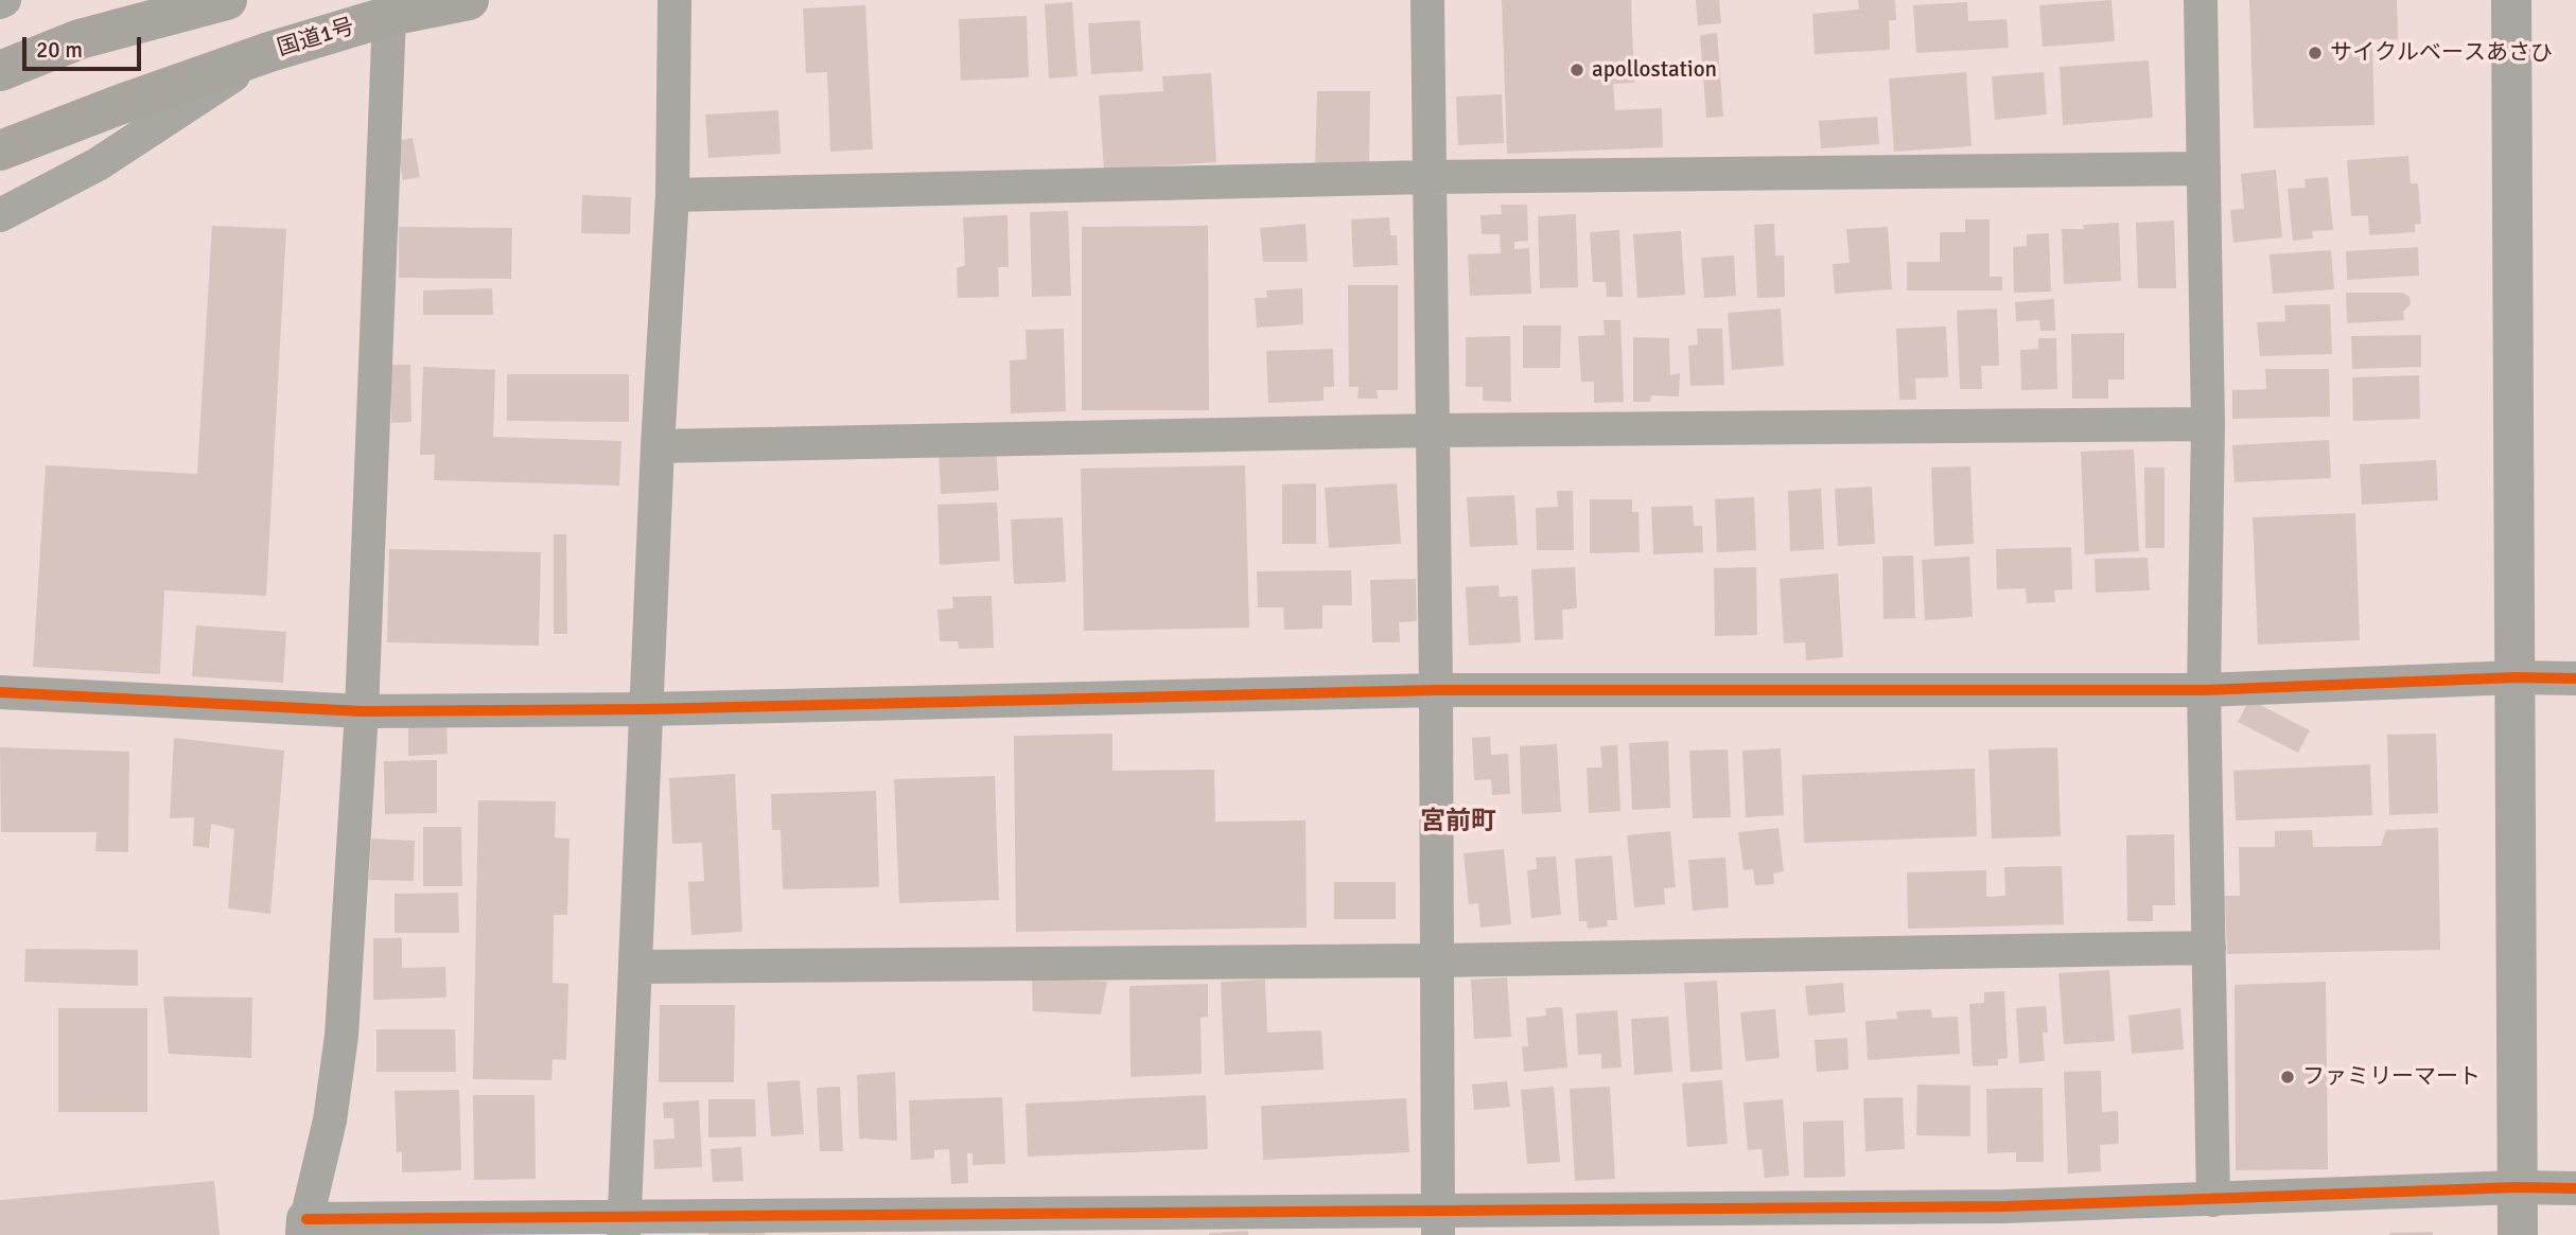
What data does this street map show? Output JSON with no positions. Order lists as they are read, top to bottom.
{
  "streets": {
    "highway": ["国道1号"]
  },
  "districts": ["宮前町"],
  "places": ["サイクルベースあさひ", "apollostation", "ファミリーマート"],
  "scale_bar": "20 m"
}
